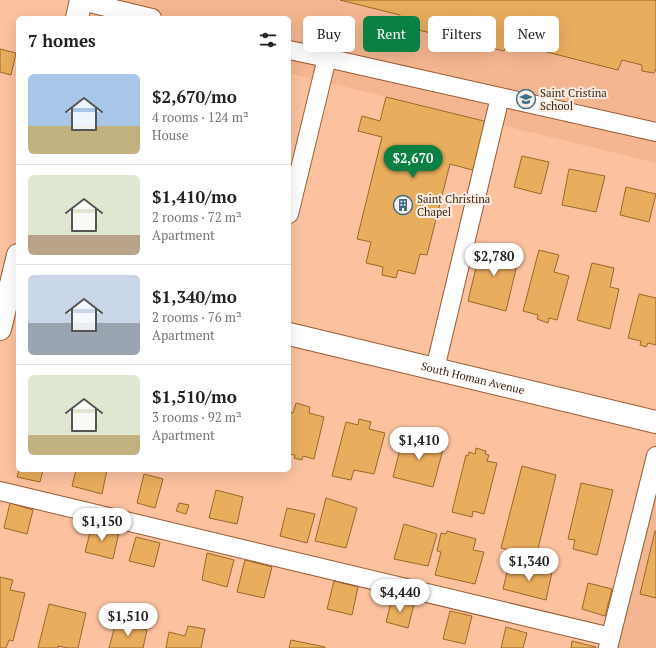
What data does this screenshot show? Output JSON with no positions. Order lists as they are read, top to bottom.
{
  "streets": {
    "street": ["South Homan Avenue"]
  },
  "places": {
    "school or university": ["Saint Cristina School"],
    "building": ["Saint Christina Chapel"]
  },
  "page": {
    "chip": [
      "Buy",
      "Rent",
      "Filters",
      "New"
    ],
    "heading": "7 homes",
    "list": [
      {
        "name": "$2,670/mo",
        "note": "4 rooms · 124 m² · House"
      },
      {
        "name": "$1,410/mo",
        "note": "2 rooms · 72 m² · Apartment"
      },
      {
        "name": "$1,340/mo",
        "note": "2 rooms · 76 m² · Apartment"
      },
      {
        "name": "$1,510/mo",
        "note": "3 rooms · 92 m² · Apartment"
      }
    ],
    "price": [
      "$2,670",
      "$2,780",
      "$1,410",
      "$1,150",
      "$1,340",
      "$4,440",
      "$1,510"
    ]
  }
}
